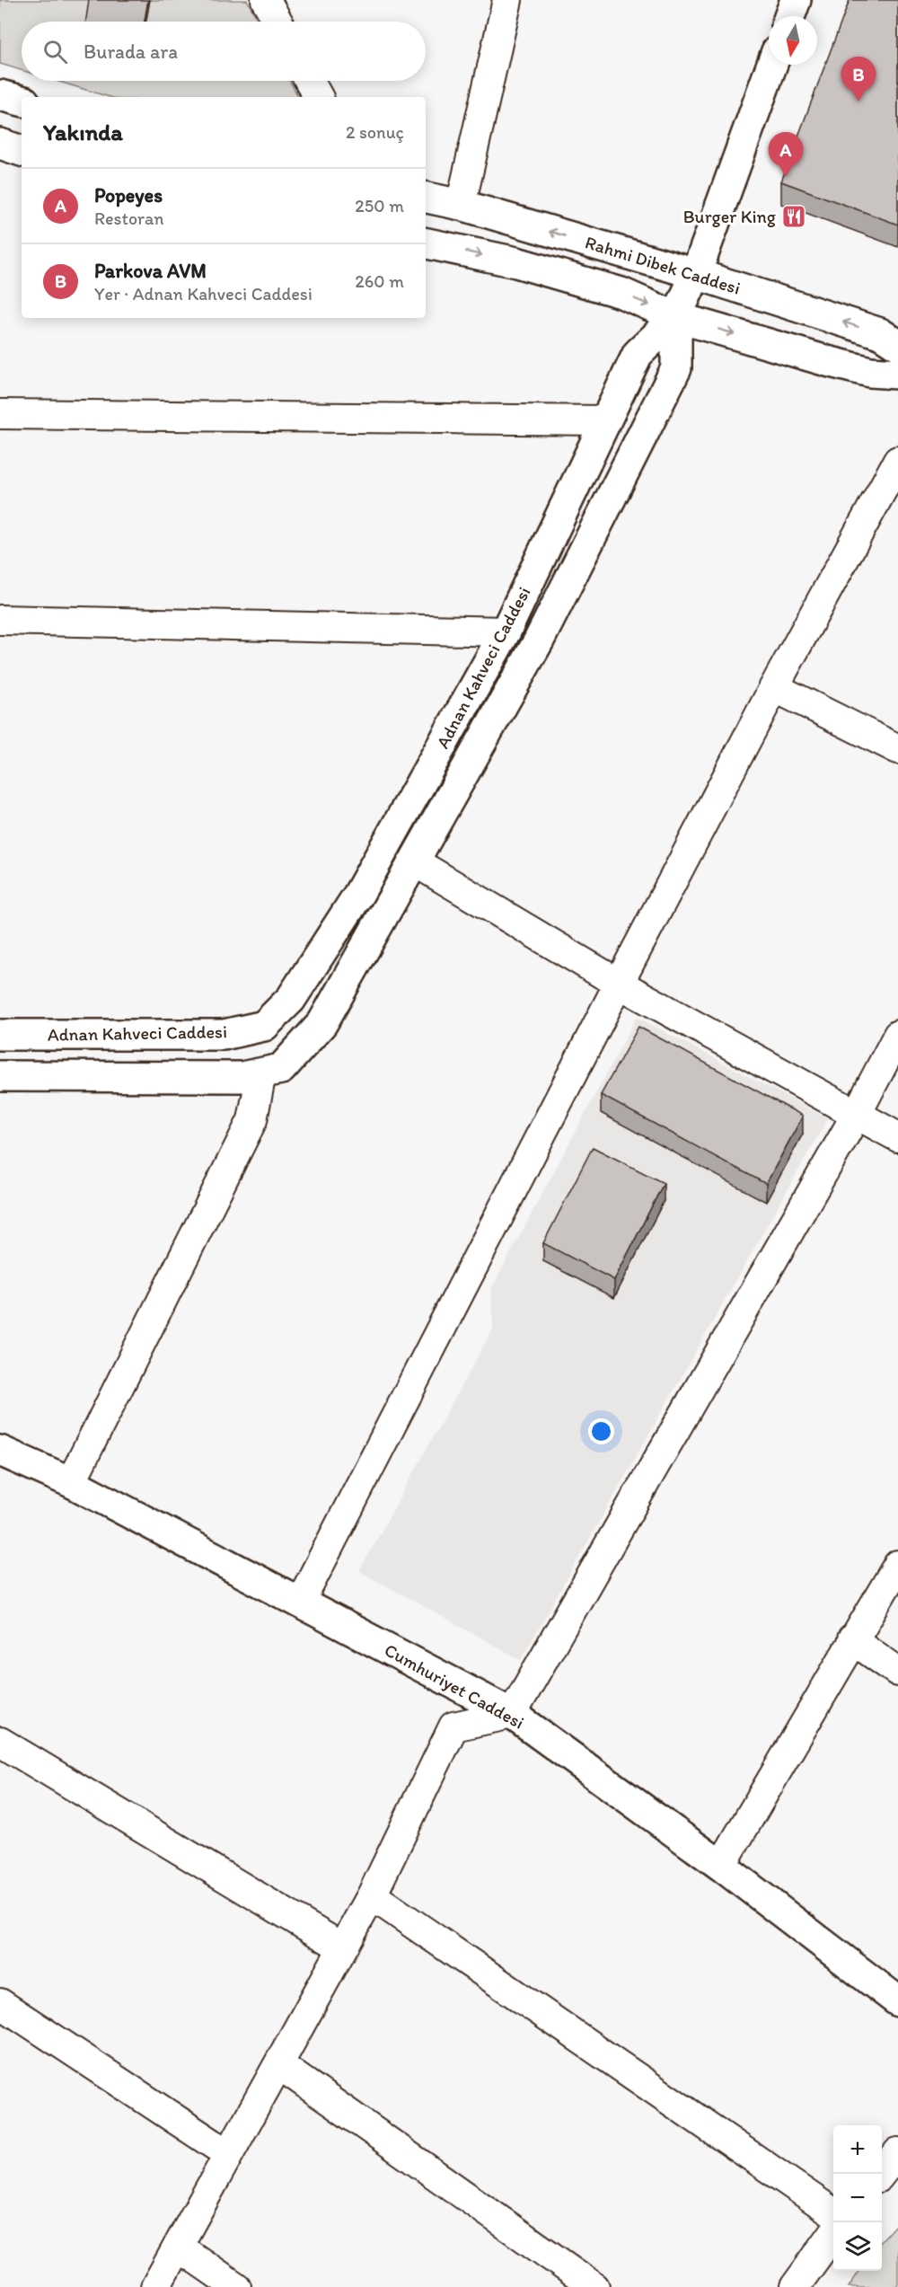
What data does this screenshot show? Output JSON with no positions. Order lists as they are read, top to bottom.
{
  "streets": {
    "main road": ["Rahmi Dibek Caddesi", "Adnan Kahveci Caddesi", "Cumhuriyet Caddesi"]
  },
  "crossings": [
    ["Rahmi Dibek Caddesi", "Adnan Kahveci Caddesi"]
  ],
  "places": {
    "restaurant": ["Burger King"]
  },
  "north": "bottom",
  "page": {
    "search": "Burada ara",
    "pins": ["B", "A"],
    "heading": ["Yakında", "2 sonuç"],
    "list": [
      {
        "mark": "A",
        "name": "Popeyes",
        "note": "Restoran",
        "value": "250 m"
      },
      {
        "mark": "B",
        "name": "Parkova AVM",
        "note": "Yer · Adnan Kahveci Caddesi",
        "value": "260 m"
      }
    ],
    "map_buttons": ["+", "−"]
  }
}
